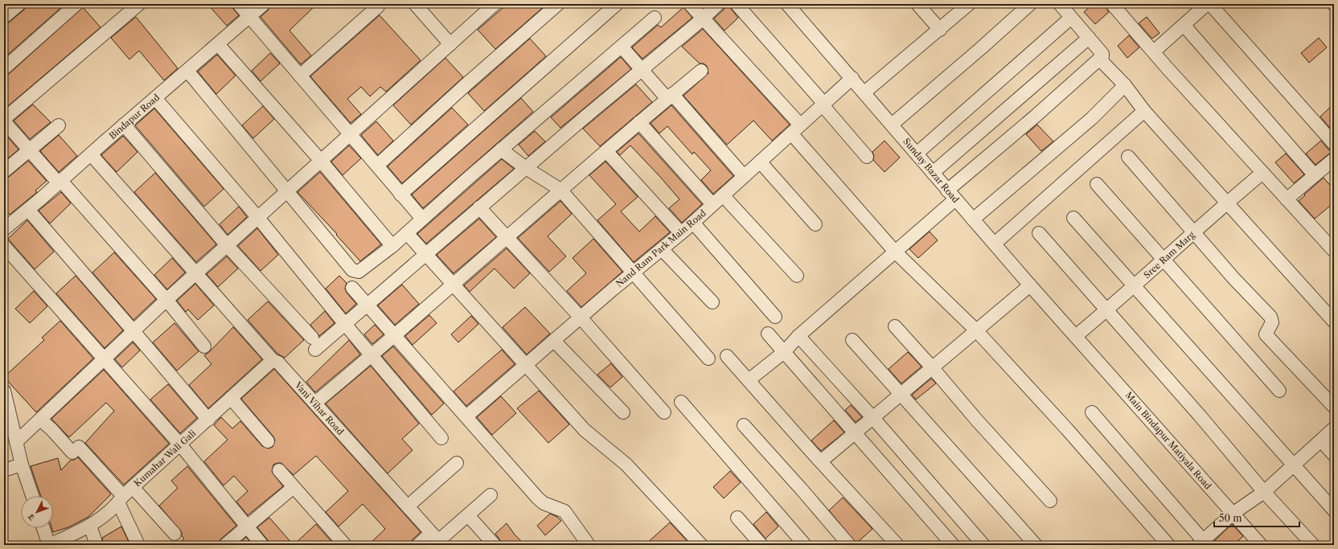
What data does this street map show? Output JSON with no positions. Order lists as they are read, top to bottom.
{
  "streets": {
    "street": [
      "Bindapur Road",
      "Sunday Bazar Road",
      "Nand Ram Park Main Road",
      "Sree Ram Marg",
      "Vani Vihar Road",
      "Main Bindapur Matiyala Road",
      "Kumahar Wali Gali"
    ]
  },
  "crossings": [
    ["Bindapur Road", "Vani Vihar Road"],
    ["Sunday Bazar Road", "Nand Ram Park Main Road"],
    ["Sunday Bazar Road", "Sree Ram Marg"],
    ["Sunday Bazar Road", "Main Bindapur Matiyala Road"],
    ["Sree Ram Marg", "Main Bindapur Matiyala Road"],
    ["Vani Vihar Road", "Kumahar Wali Gali"]
  ],
  "scale_bar": "50 m",
  "north": "bottom left"
}
